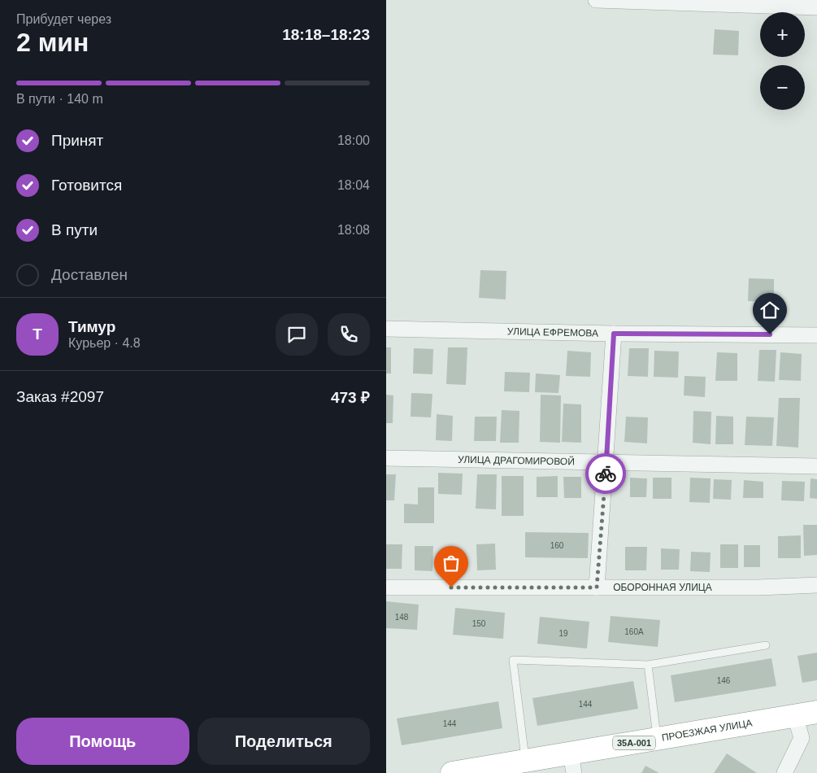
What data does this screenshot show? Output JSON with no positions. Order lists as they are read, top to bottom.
{
  "streets": {
    "highway": ["ПРОЕЗЖАЯ УЛИЦА", "35А-001"],
    "street": ["УЛИЦА ЕФРЕМОВА", "УЛИЦА ДРАГОМИРОВОЙ", "ОБОРОННАЯ УЛИЦА"]
  },
  "house_numbers": [
    "160",
    "148",
    "150",
    "160А",
    "19",
    "146",
    "144",
    "144"
  ],
  "page": {
    "heading": ["2 мин", "Прибудет через", "18:18–18:23"],
    "panel": [
      "Тимур",
      "Курьер · 4.8",
      "Заказ #2097",
      "473 ₽"
    ],
    "map_buttons": ["+", "−"],
    "bar": "В пути · 140 m",
    "list": [
      ["Принят", "18:00"],
      ["Готовится", "18:04"],
      ["В пути", "18:08"],
      "Доставлен"
    ],
    "round": "Т",
    "buttons": ["Помощь", "Поделиться"]
  }
}
